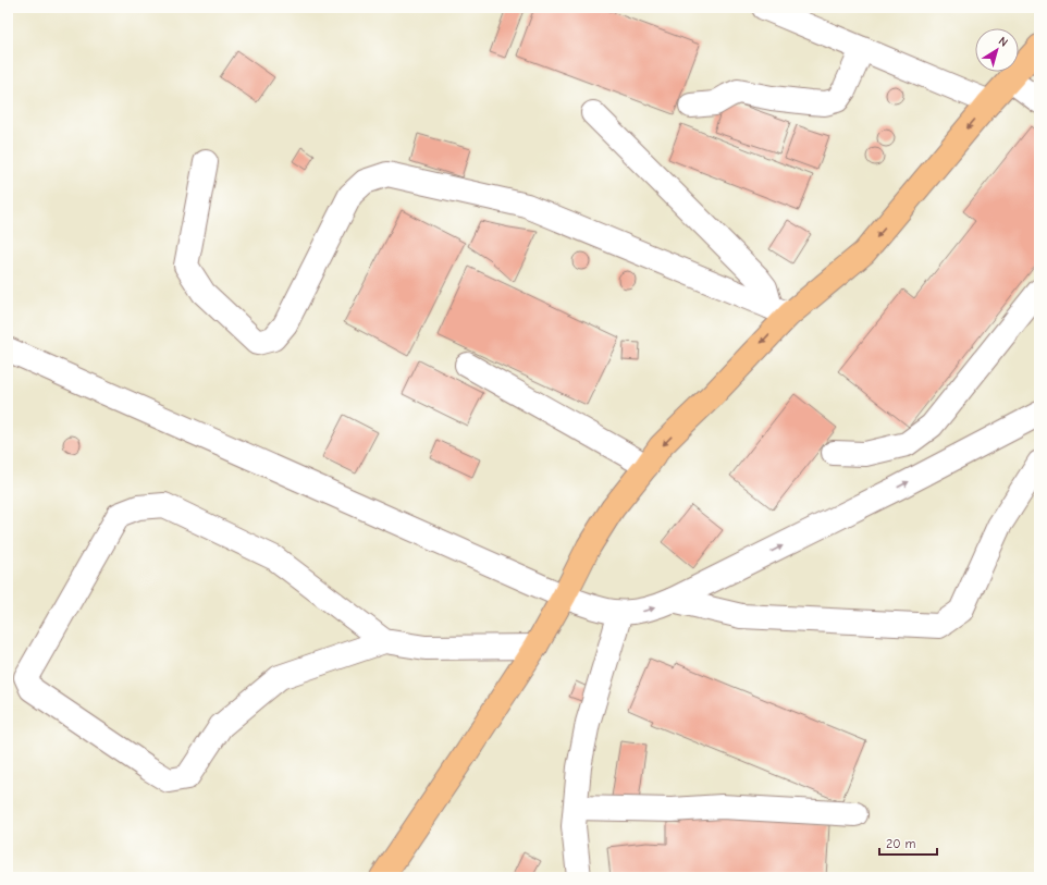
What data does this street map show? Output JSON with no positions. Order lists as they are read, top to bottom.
{
  "scale_bar": "20 m",
  "north": "top right"
}
